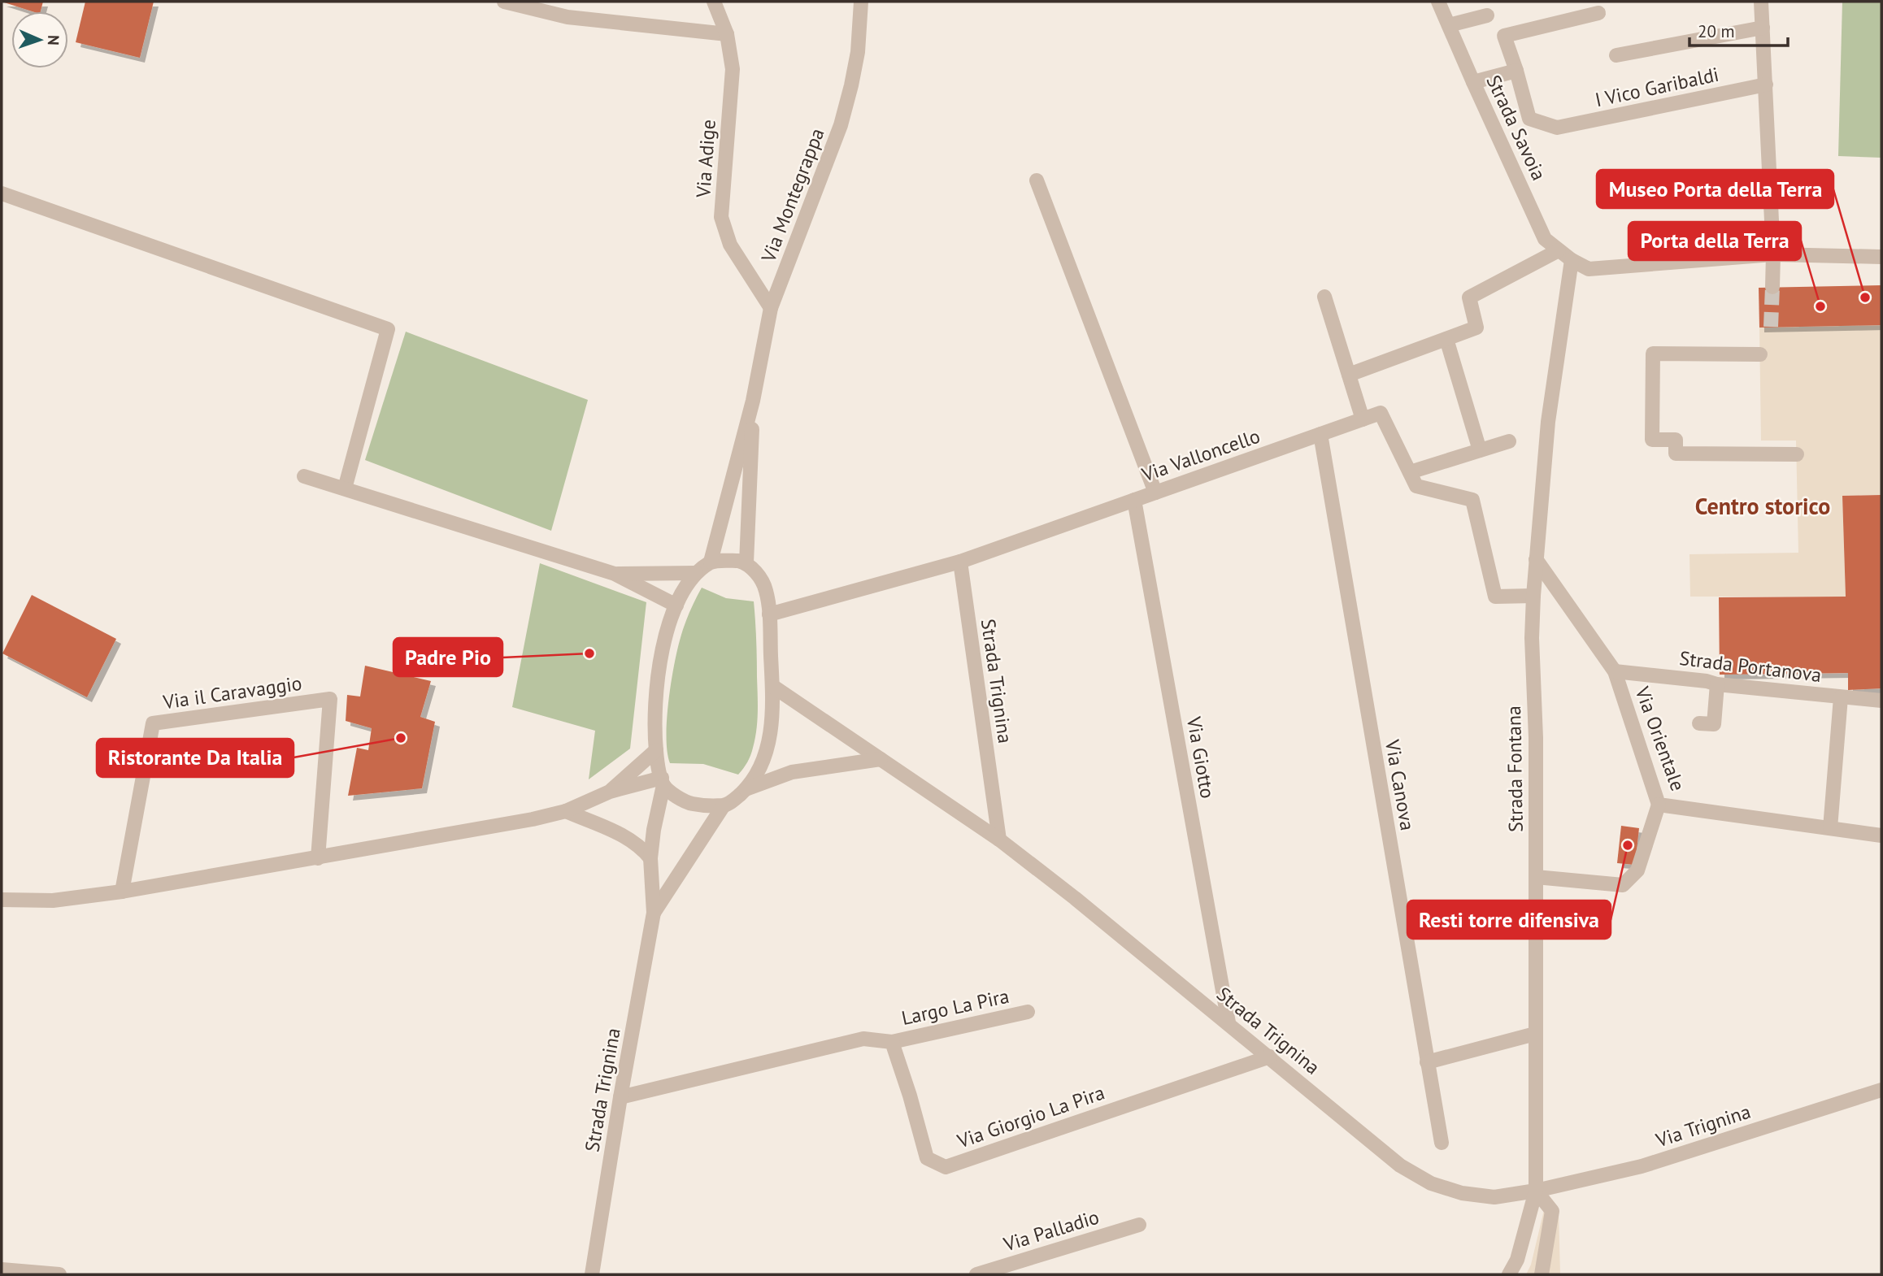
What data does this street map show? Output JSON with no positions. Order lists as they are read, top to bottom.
{
  "streets": {
    "street": [
      "I Vico Garibaldi",
      "Strada Savoia",
      "Via Adige",
      "Via Montegrappa",
      "Via Valloncello",
      "Strada Portanova",
      "Strada Trignina",
      "Via il Caravaggio",
      "Via Orientale",
      "Via Giotto",
      "Strada Fontana",
      "Via Canova",
      "Largo La Pira",
      "Via Giorgio La Pira",
      "Via Trignina",
      "Via Palladio"
    ]
  },
  "crossings": [
    ["Strada Savoia", "Strada Fontana"],
    ["Via Adige", "Via Montegrappa"],
    ["Via Valloncello", "Strada Trignina"],
    ["Via Valloncello", "Via Giotto"],
    ["Via Valloncello", "Strada Fontana"],
    ["Via Valloncello", "Via Canova"],
    ["Strada Portanova", "Via Orientale"],
    ["Strada Trignina", "Via Giotto"],
    ["Strada Trignina", "Strada Fontana"],
    ["Strada Trignina", "Via Giorgio La Pira"],
    ["Strada Trignina", "Via Trignina"],
    ["Via Orientale", "Strada Fontana"],
    ["Strada Fontana", "Via Trignina"],
    ["Largo La Pira", "Via Giorgio La Pira"]
  ],
  "districts": ["Centro storico"],
  "places": [
    "Museo Porta della Terra",
    "Porta della Terra",
    "Padre Pio",
    "Ristorante Da Italia",
    "Resti torre difensiva"
  ],
  "scale_bar": "20 m",
  "north": "right"
}
